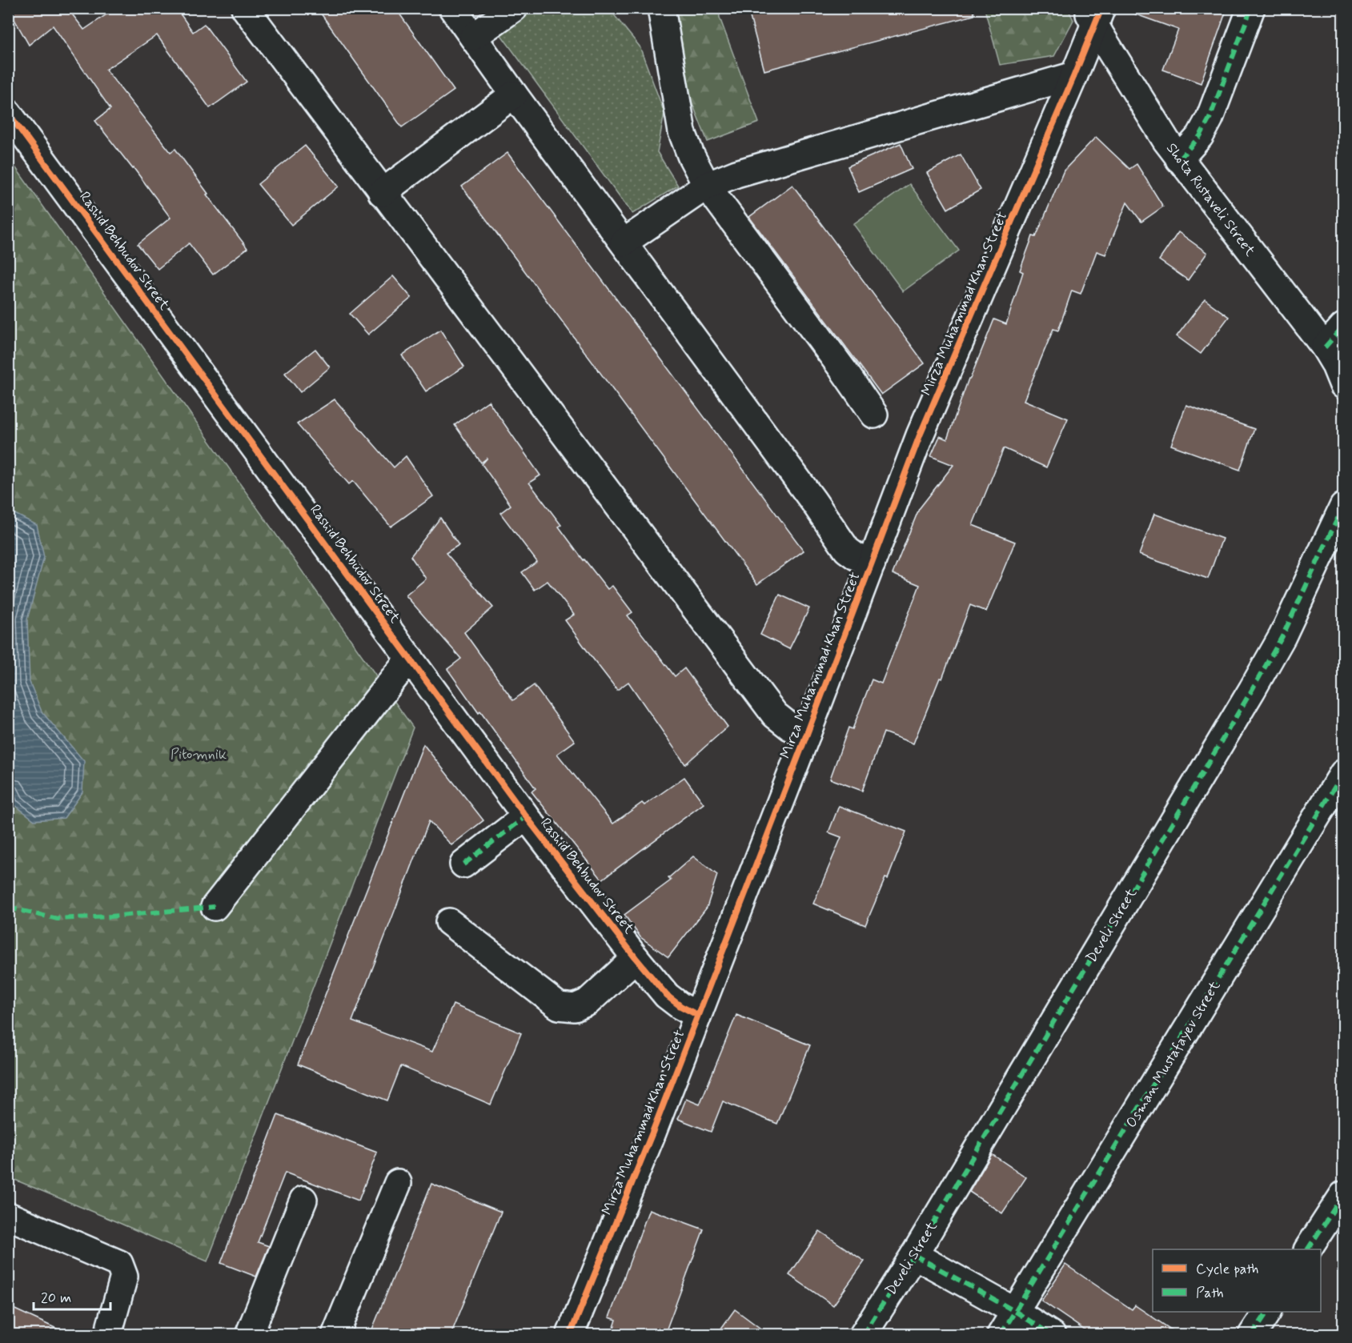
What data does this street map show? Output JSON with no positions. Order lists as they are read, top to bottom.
{
  "streets": {
    "street": [
      "Shota Rustaveli Street",
      "Rashid Behbudov Street",
      "Mirza Muhammad Khan Street",
      "Develi Street",
      "Osman Mustafayev Street"
    ]
  },
  "crossings": [
    ["Shota Rustaveli Street", "Mirza Muhammad Khan Street"],
    ["Rashid Behbudov Street", "Mirza Muhammad Khan Street"]
  ],
  "parks": ["Pitomnik"],
  "legend": ["Cycle path", "Path"],
  "scale_bar": "20 m"
}
